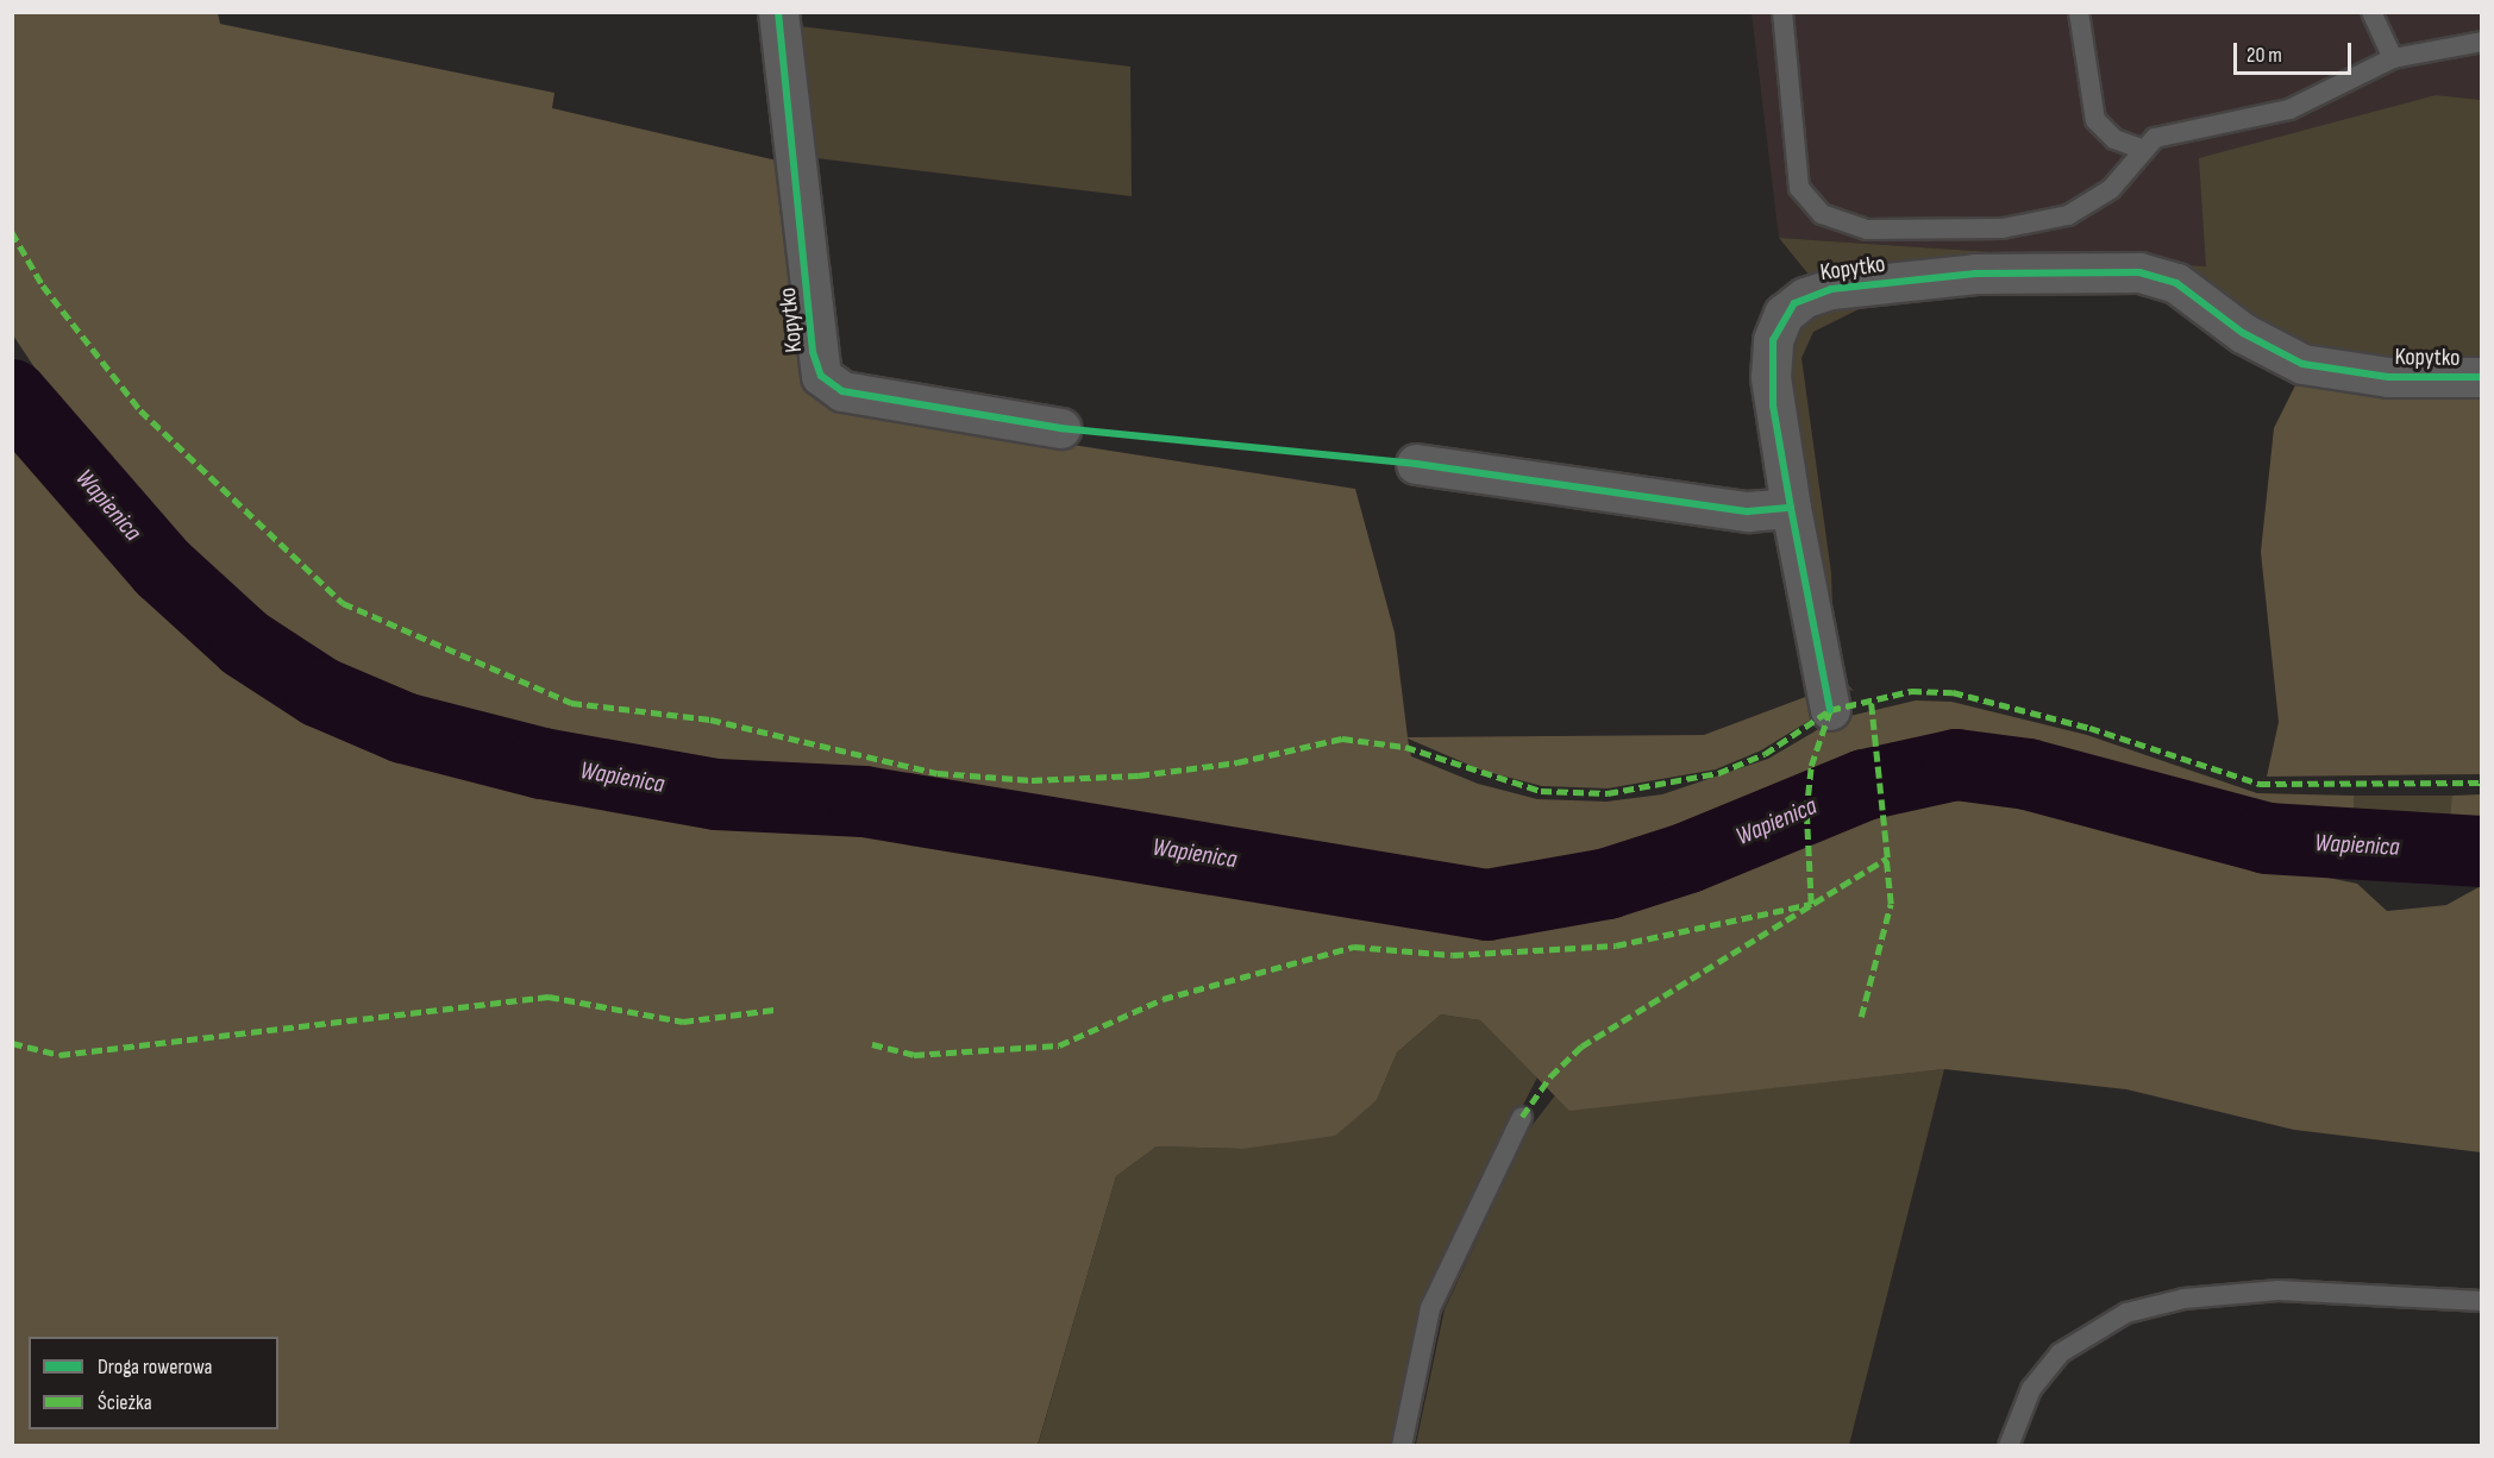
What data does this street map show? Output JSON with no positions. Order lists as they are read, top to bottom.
{
  "streets": {
    "street": ["Kopytko"]
  },
  "water": ["Wapienica"],
  "legend": ["Droga rowerowa", "Ścieżka"],
  "scale_bar": "20 m"
}
